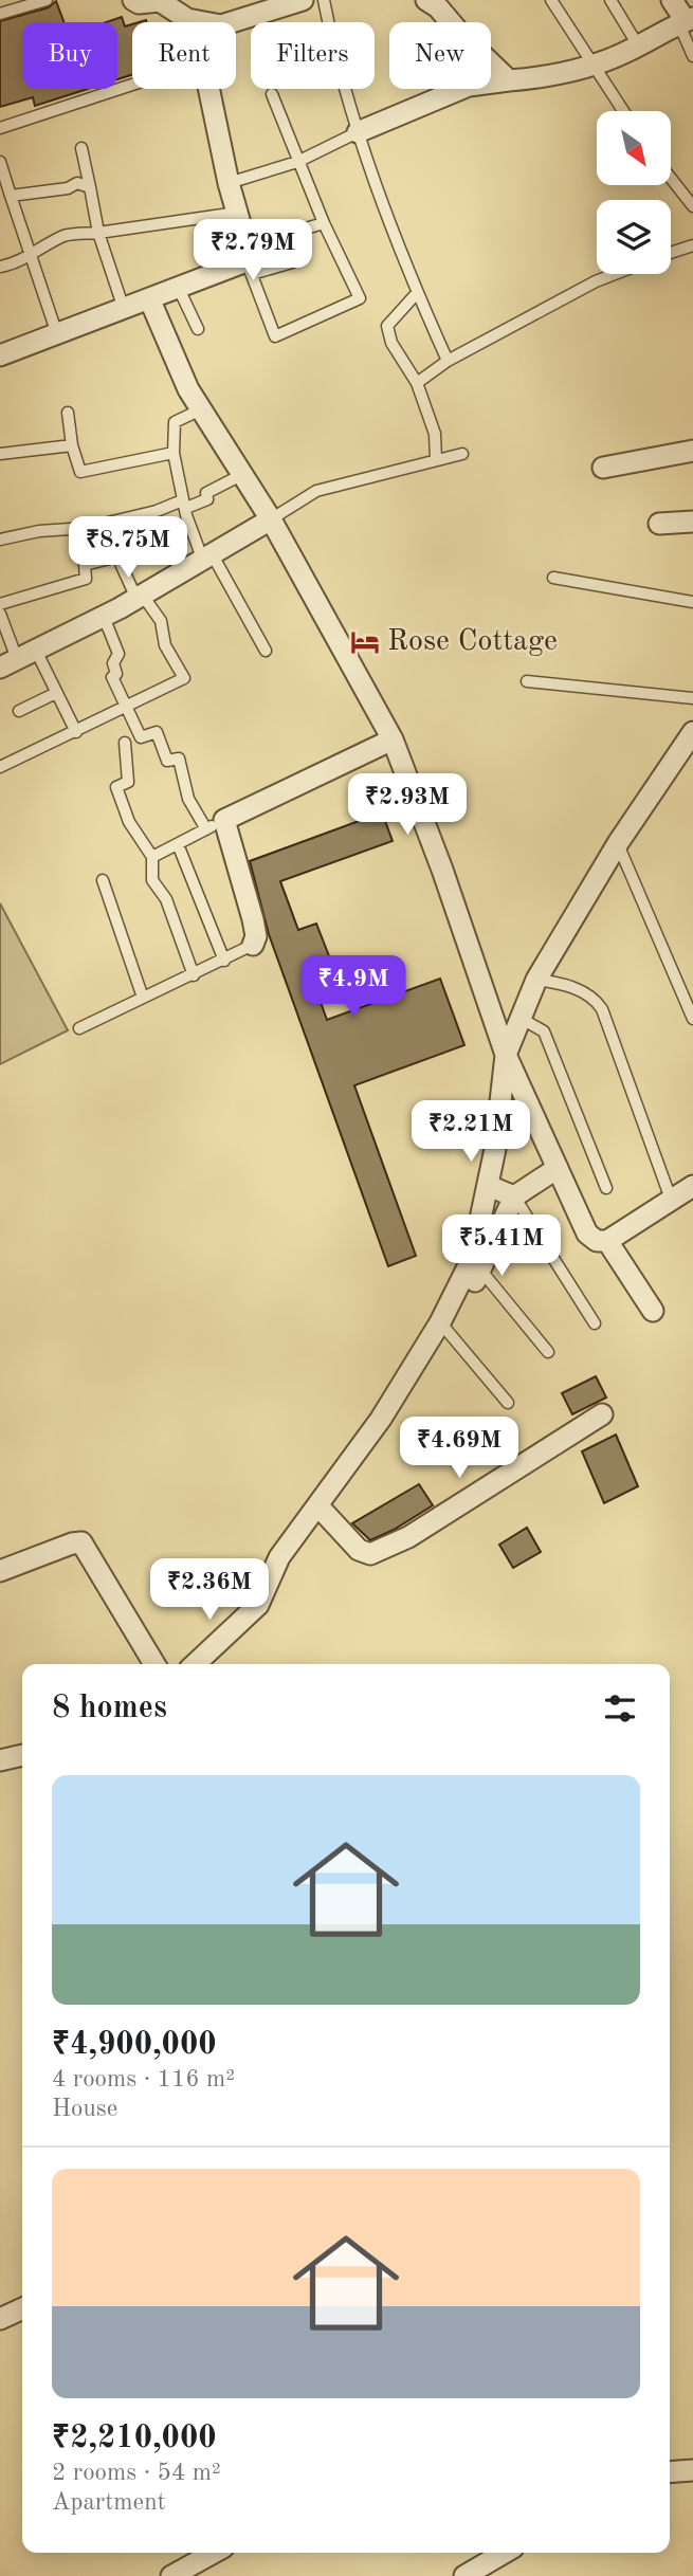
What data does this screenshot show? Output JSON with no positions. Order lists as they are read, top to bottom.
{
  "places": {
    "hotel": ["Rose Cottage"]
  },
  "north": "bottom right",
  "page": {
    "chip": [
      "Buy",
      "Rent",
      "Filters",
      "New"
    ],
    "price": [
      "₹2.79M",
      "₹8.75M",
      "₹2.93M",
      "₹4.9M",
      "₹2.21M",
      "₹5.41M",
      "₹4.69M",
      "₹2.36M"
    ],
    "heading": "8 homes",
    "list": [
      {
        "name": "₹4,900,000",
        "note": "4 rooms · 116 m² · House"
      },
      {
        "name": "₹2,210,000",
        "note": "2 rooms · 54 m² · Apartment"
      }
    ]
  }
}
